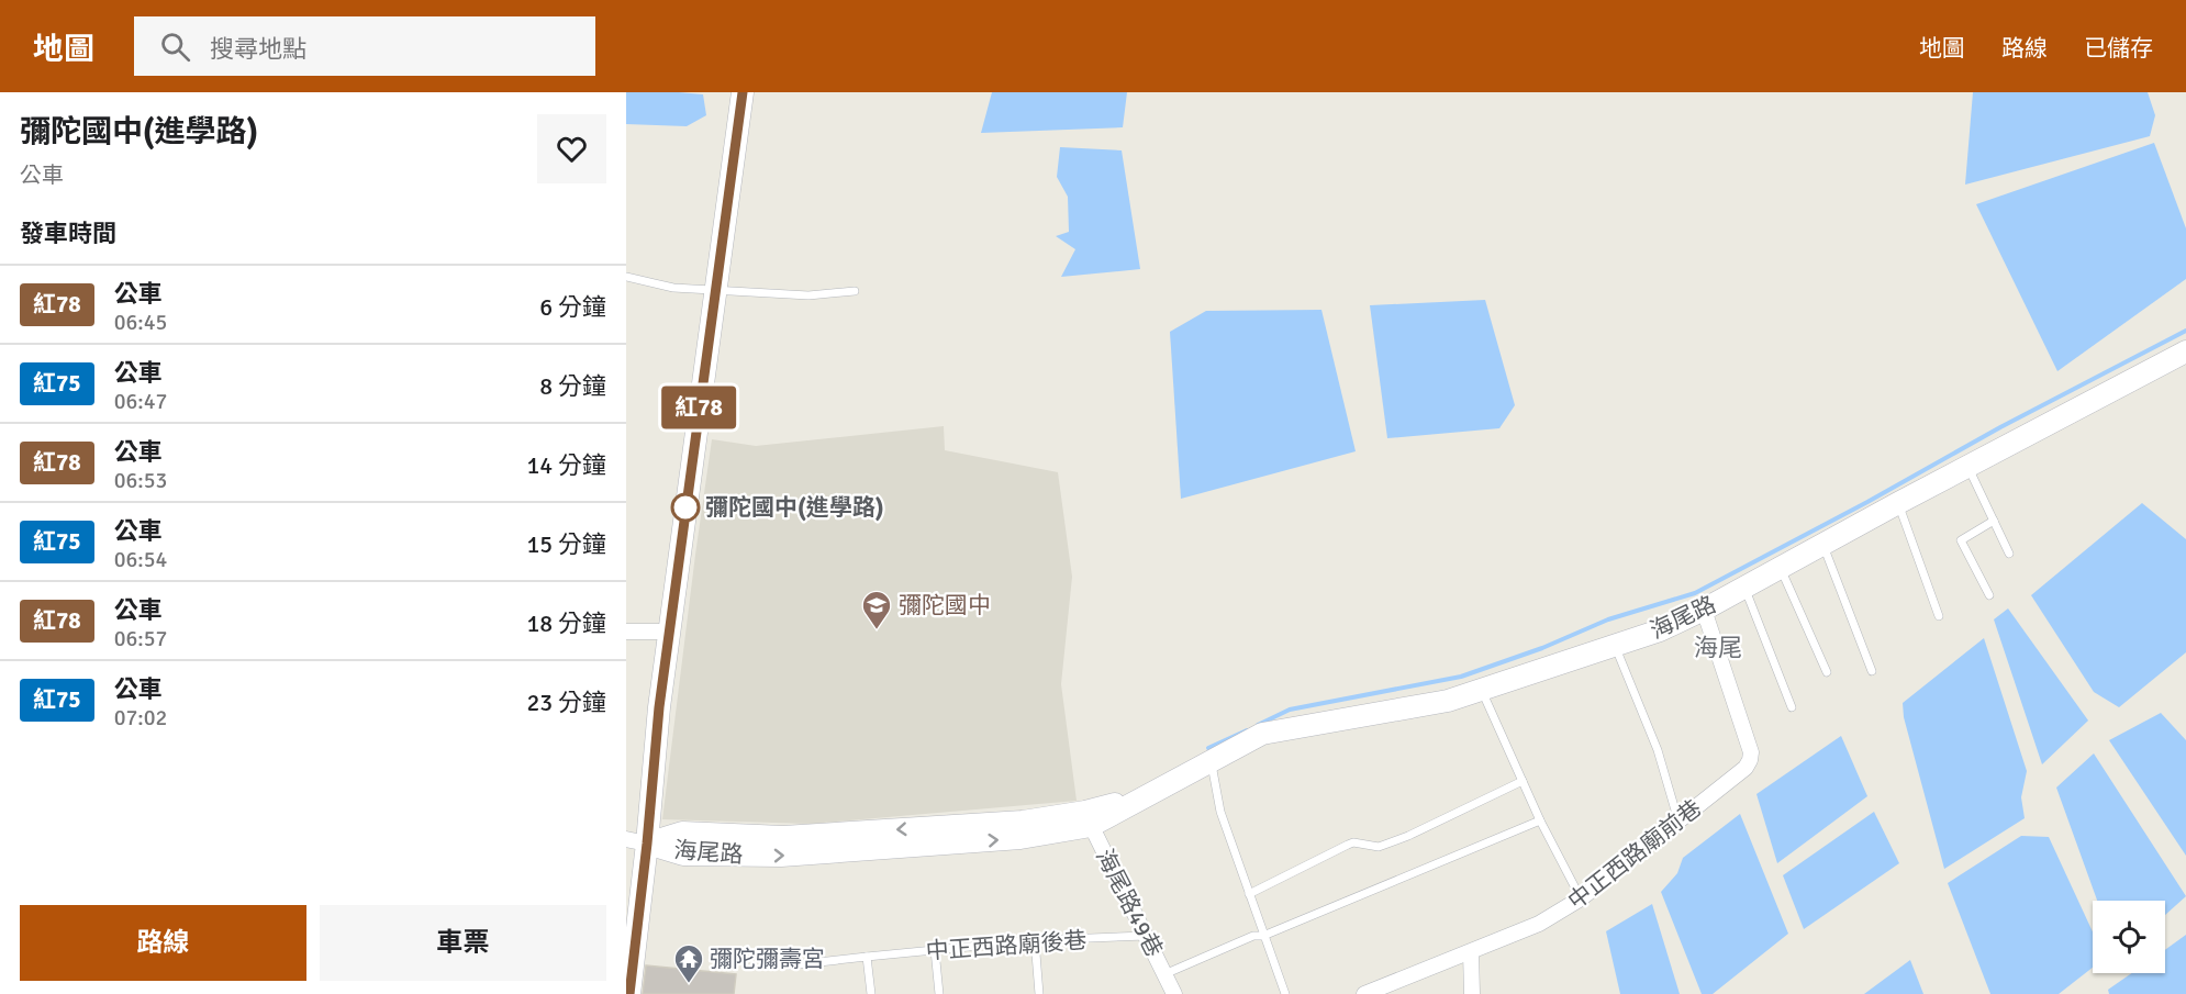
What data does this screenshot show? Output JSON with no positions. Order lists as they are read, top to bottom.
{
  "streets": {
    "street": ["海尾路", "中正西路廟前巷", "海尾路49巷"],
    "lane": ["中正西路廟後巷"]
  },
  "crossings": [
    ["海尾路", "中正西路廟前巷"],
    ["海尾路", "海尾路49巷"],
    ["海尾路49巷", "中正西路廟後巷"]
  ],
  "districts": ["海尾"],
  "places": {
    "other": ["彌陀國中(進學路)"],
    "school or university": ["彌陀國中"],
    "temple": ["彌陀彌壽宮"]
  },
  "lines": ["bus line 紅78"],
  "page": {
    "header": "地圖",
    "search": "搜尋地點",
    "nav": ["地圖", "路線", "已儲存"],
    "heading": [
      ["彌陀國中(進學路)", "公車"],
      "發車時間"
    ],
    "on_map": "紅78",
    "list": [
      {
        "mark": "紅78",
        "name": "公車",
        "note": "06:45",
        "value": "6 分鐘"
      },
      {
        "mark": "紅75",
        "name": "公車",
        "note": "06:47",
        "value": "8 分鐘"
      },
      {
        "mark": "紅78",
        "name": "公車",
        "note": "06:53",
        "value": "14 分鐘"
      },
      {
        "mark": "紅75",
        "name": "公車",
        "note": "06:54",
        "value": "15 分鐘"
      },
      {
        "mark": "紅78",
        "name": "公車",
        "note": "06:57",
        "value": "18 分鐘"
      },
      {
        "mark": "紅75",
        "name": "公車",
        "note": "07:02",
        "value": "23 分鐘"
      }
    ],
    "buttons": ["路線", "車票"]
  }
}
